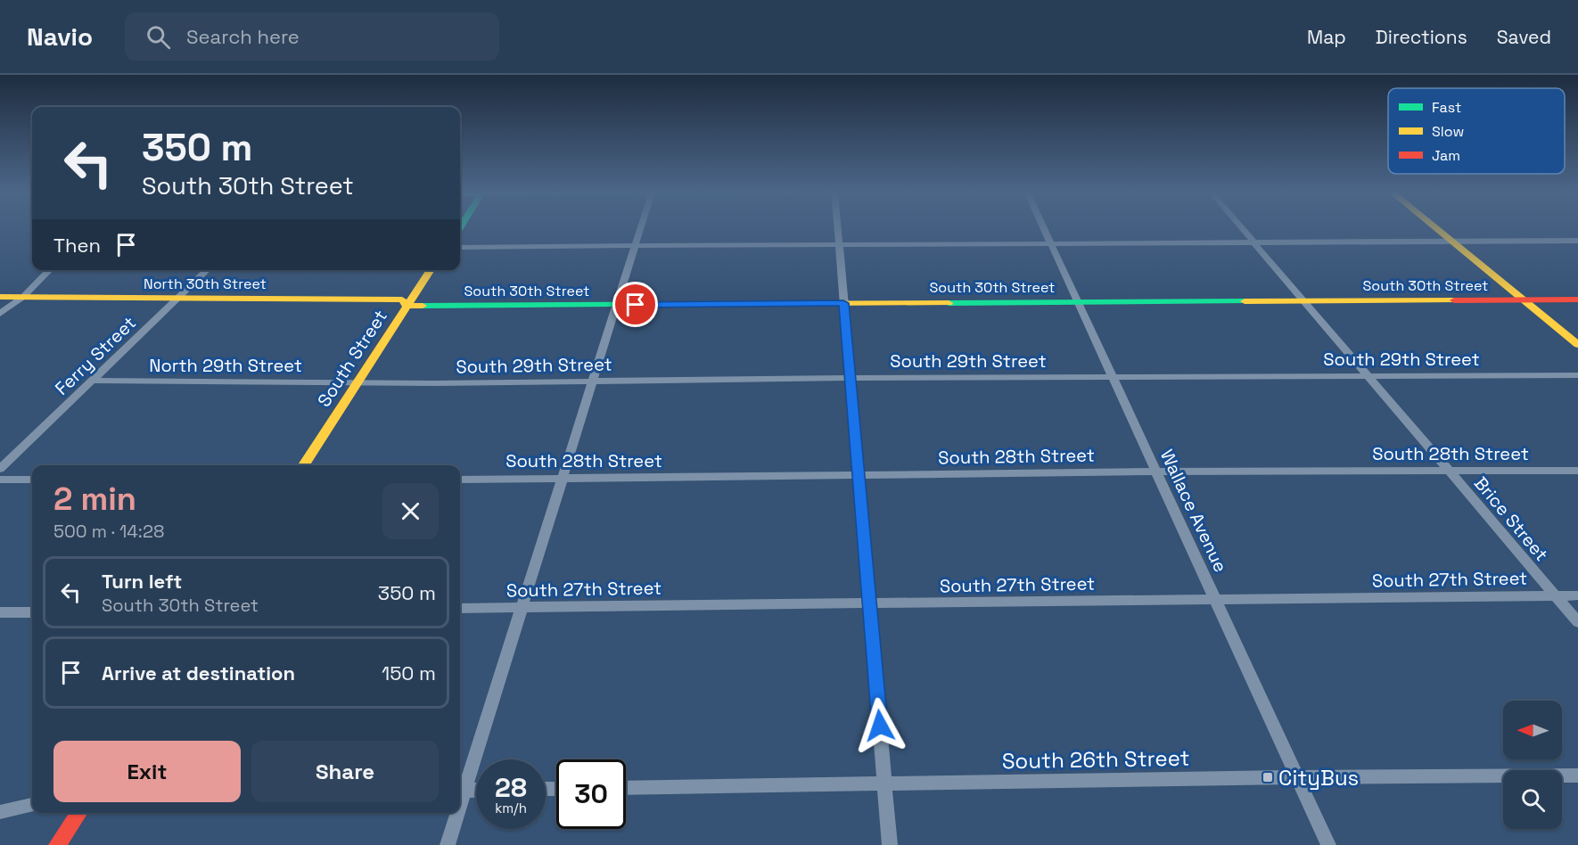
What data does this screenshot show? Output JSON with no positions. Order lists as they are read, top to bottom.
{
  "streets": {
    "street": [
      "North 30th Street",
      "South 30th Street",
      "Ferry Street",
      "South Street",
      "South 29th Street",
      "North 29th Street",
      "South 28th Street",
      "Wallace Avenue",
      "Brice Street",
      "South 27th Street",
      "South 26th Street"
    ]
  },
  "crossings": [
    ["North 30th Street", "South 30th Street"],
    ["North 30th Street", "Ferry Street"],
    ["North 30th Street", "South Street"],
    ["South 30th Street", "South Street"],
    ["South 30th Street", "Wallace Avenue"],
    ["South 30th Street", "Brice Street"],
    ["Ferry Street", "North 29th Street"],
    ["South Street", "South 29th Street"],
    ["South Street", "North 29th Street"],
    ["South 29th Street", "North 29th Street"],
    ["South 29th Street", "Wallace Avenue"],
    ["South 29th Street", "Brice Street"],
    ["South 28th Street", "Wallace Avenue"],
    ["South 28th Street", "Brice Street"],
    ["Wallace Avenue", "South 27th Street"],
    ["Wallace Avenue", "South 26th Street"],
    ["Brice Street", "South 27th Street"]
  ],
  "places": {
    "transit": ["CityBus"]
  },
  "legend": ["Fast", "Slow", "Jam"],
  "north": "left",
  "page": {
    "header": "Navio",
    "search": "Search here",
    "nav": ["Map", "Directions", "Saved"],
    "turn": ["350 m", "South 30th Street"],
    "then": "Then",
    "heading": ["2 min", "500 m · 14:28"],
    "list": [
      {
        "name": "Turn left",
        "note": "South 30th Street",
        "value": "350 m"
      },
      {
        "name": "Arrive at destination",
        "value": "150 m"
      }
    ],
    "buttons": ["Exit", "Share"],
    "speed": "28 km/h",
    "limit": "30"
  }
}
